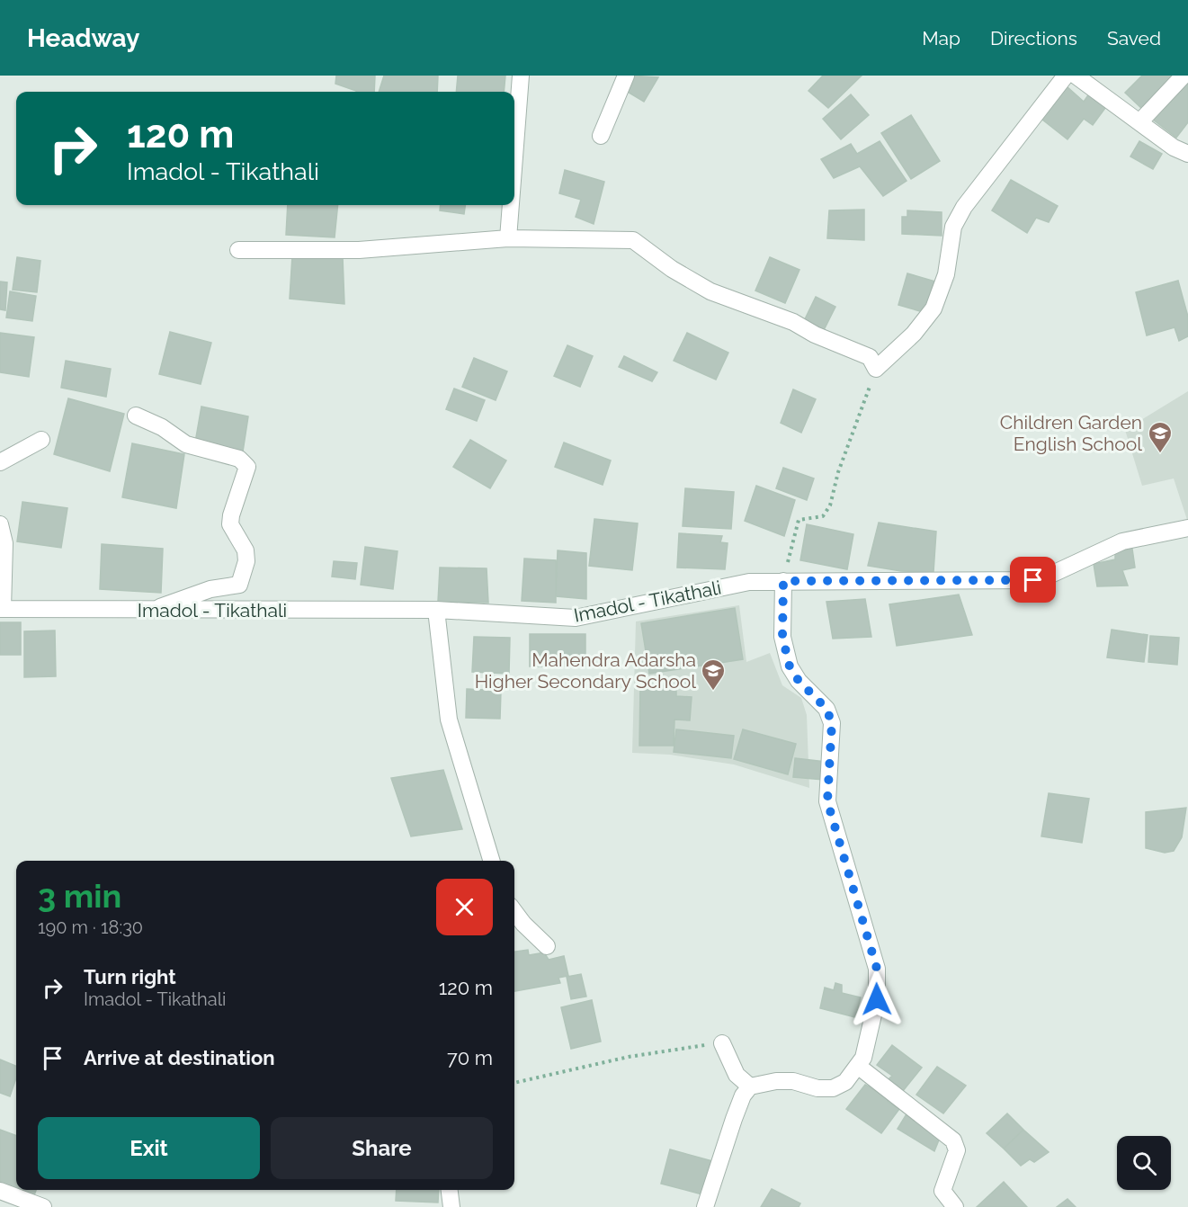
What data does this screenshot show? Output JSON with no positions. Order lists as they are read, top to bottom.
{
  "streets": {
    "street": ["Imadol - Tikathali"]
  },
  "places": {
    "school or university": ["Children Garden English School", "Mahendra Adarsha Higher Secondary School"]
  },
  "page": {
    "header": "Headway",
    "nav": ["Map", "Directions", "Saved"],
    "turn": ["120 m", "Imadol - Tikathali"],
    "heading": ["3 min", "190 m · 18:30"],
    "list": [
      {
        "name": "Turn right",
        "note": "Imadol - Tikathali",
        "value": "120 m"
      },
      {
        "name": "Arrive at destination",
        "value": "70 m"
      }
    ],
    "buttons": ["Exit", "Share"]
  }
}
